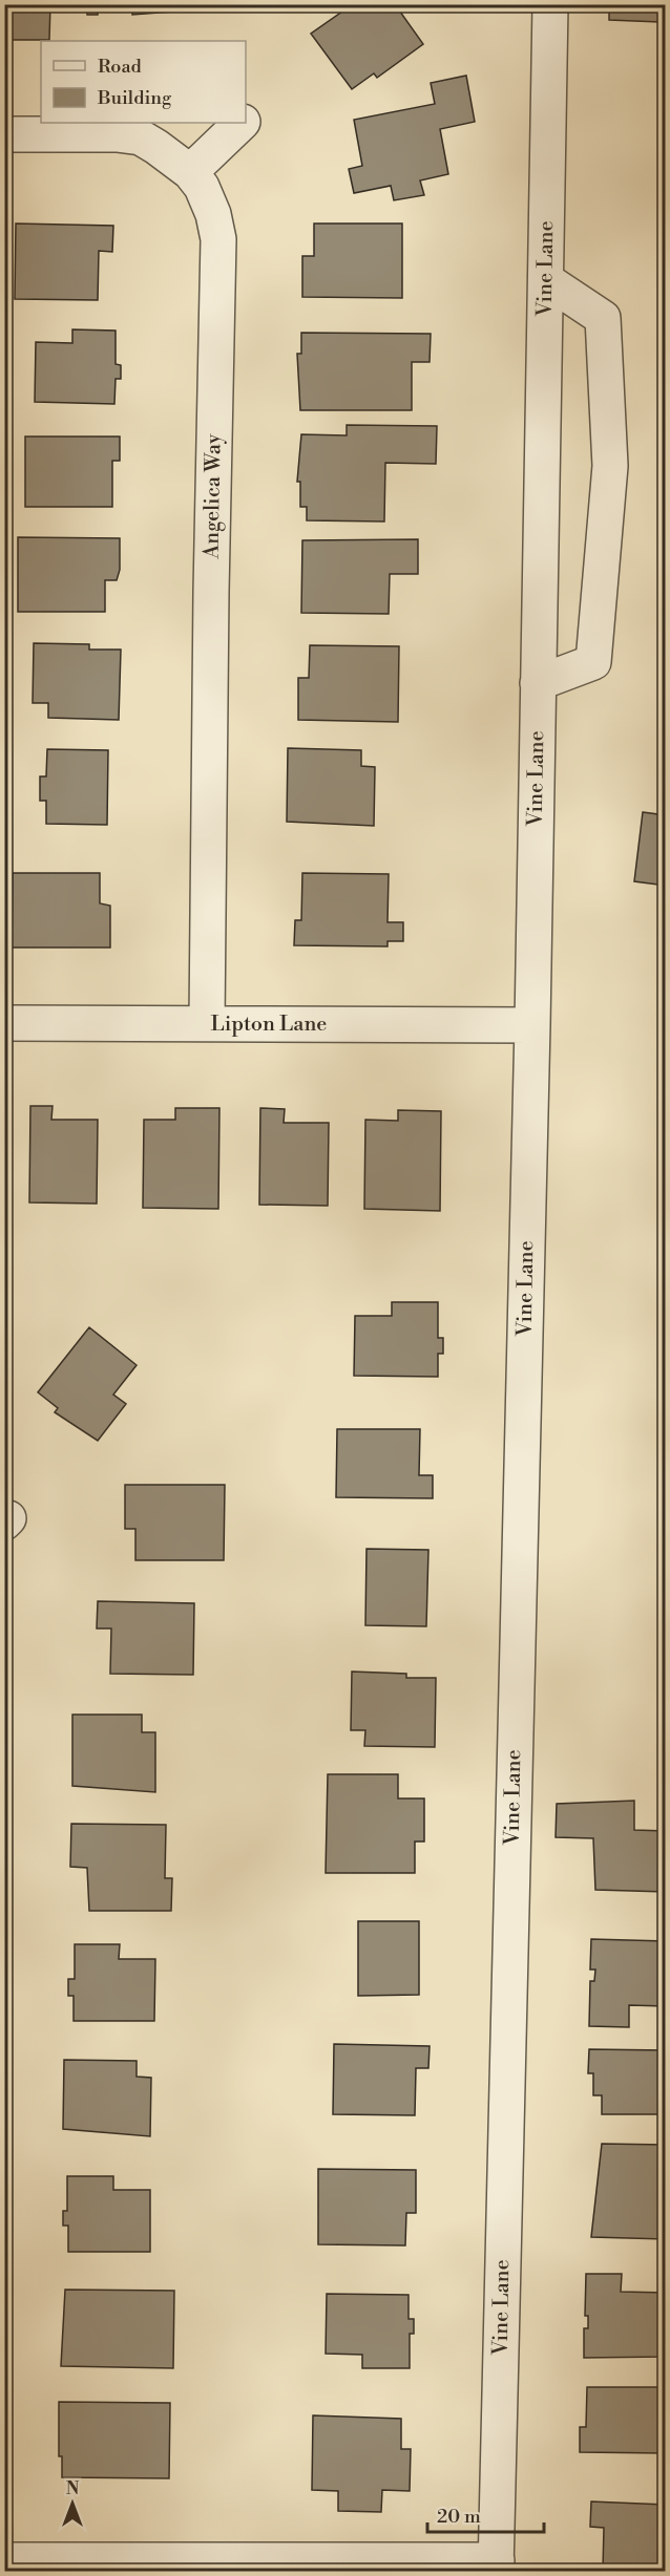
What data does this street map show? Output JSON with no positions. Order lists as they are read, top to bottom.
{
  "streets": {
    "street": ["Vine Lane", "Angelica Way", "Lipton Lane"]
  },
  "crossings": [
    ["Vine Lane", "Lipton Lane"],
    ["Angelica Way", "Lipton Lane"]
  ],
  "legend": ["Road", "Building"],
  "scale_bar": "20 m",
  "north": "top"
}
